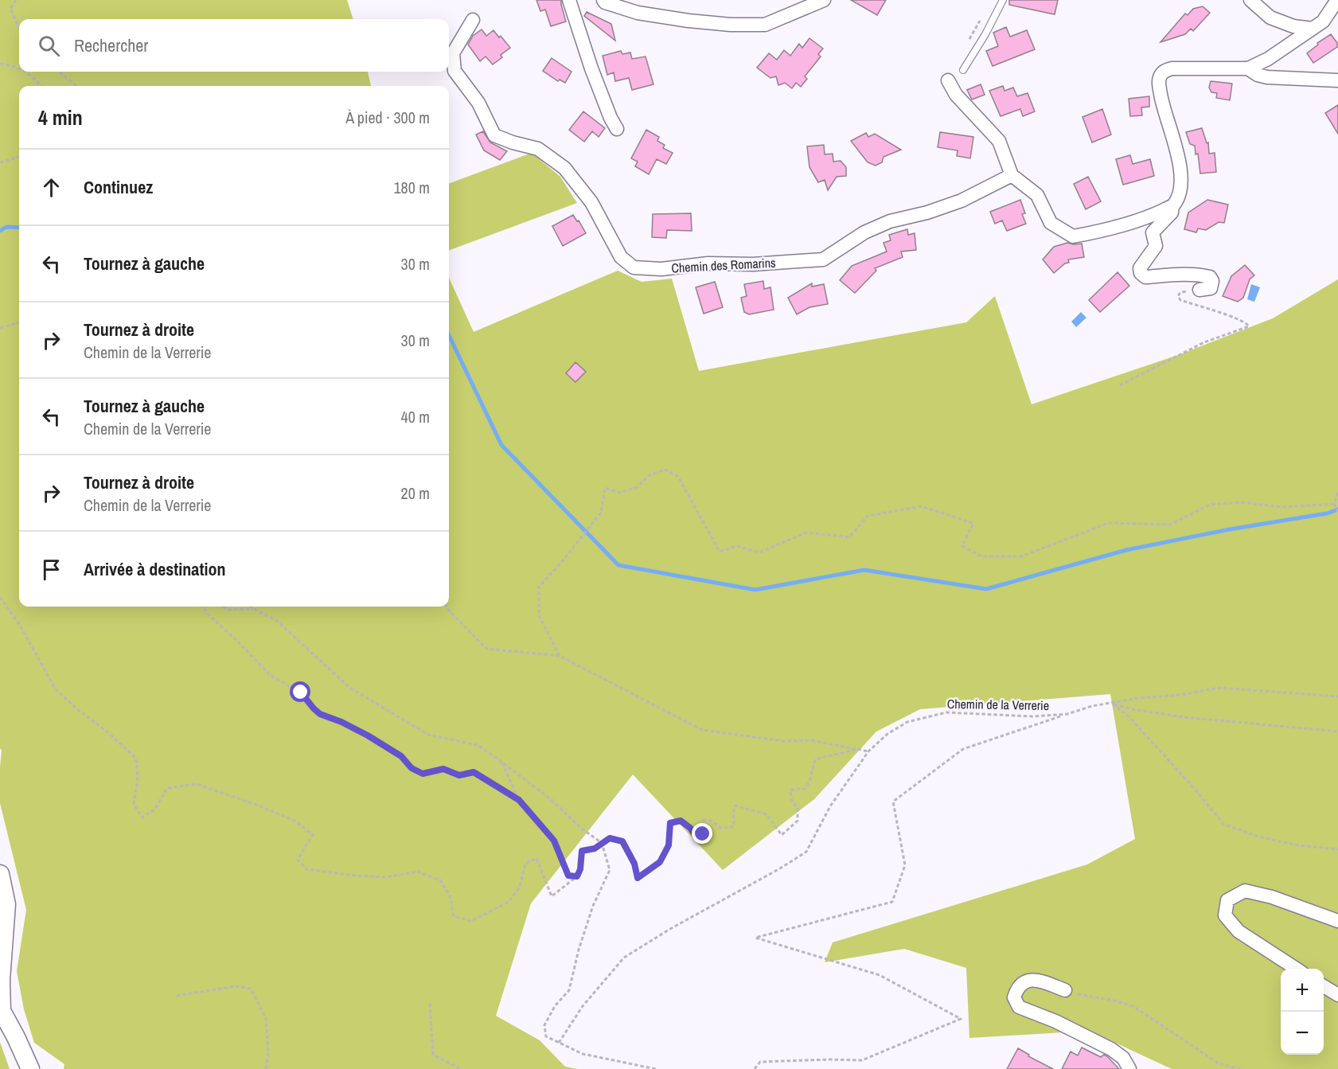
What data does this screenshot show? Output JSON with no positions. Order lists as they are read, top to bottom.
{
  "streets": {
    "street": ["Chemin des Romarins"],
    "path": ["Chemin de la Verrerie"]
  },
  "page": {
    "search": "Rechercher",
    "heading": ["4 min", "À pied · 300 m"],
    "list": [
      ["Continuez", "180 m"],
      ["Tournez à gauche", "30 m"],
      ["Tournez à droite", "Chemin de la Verrerie", "30 m"],
      ["Tournez à gauche", "Chemin de la Verrerie", "40 m"],
      ["Tournez à droite", "Chemin de la Verrerie", "20 m"],
      "Arrivée à destination"
    ],
    "map_buttons": ["+", "−"]
  }
}
